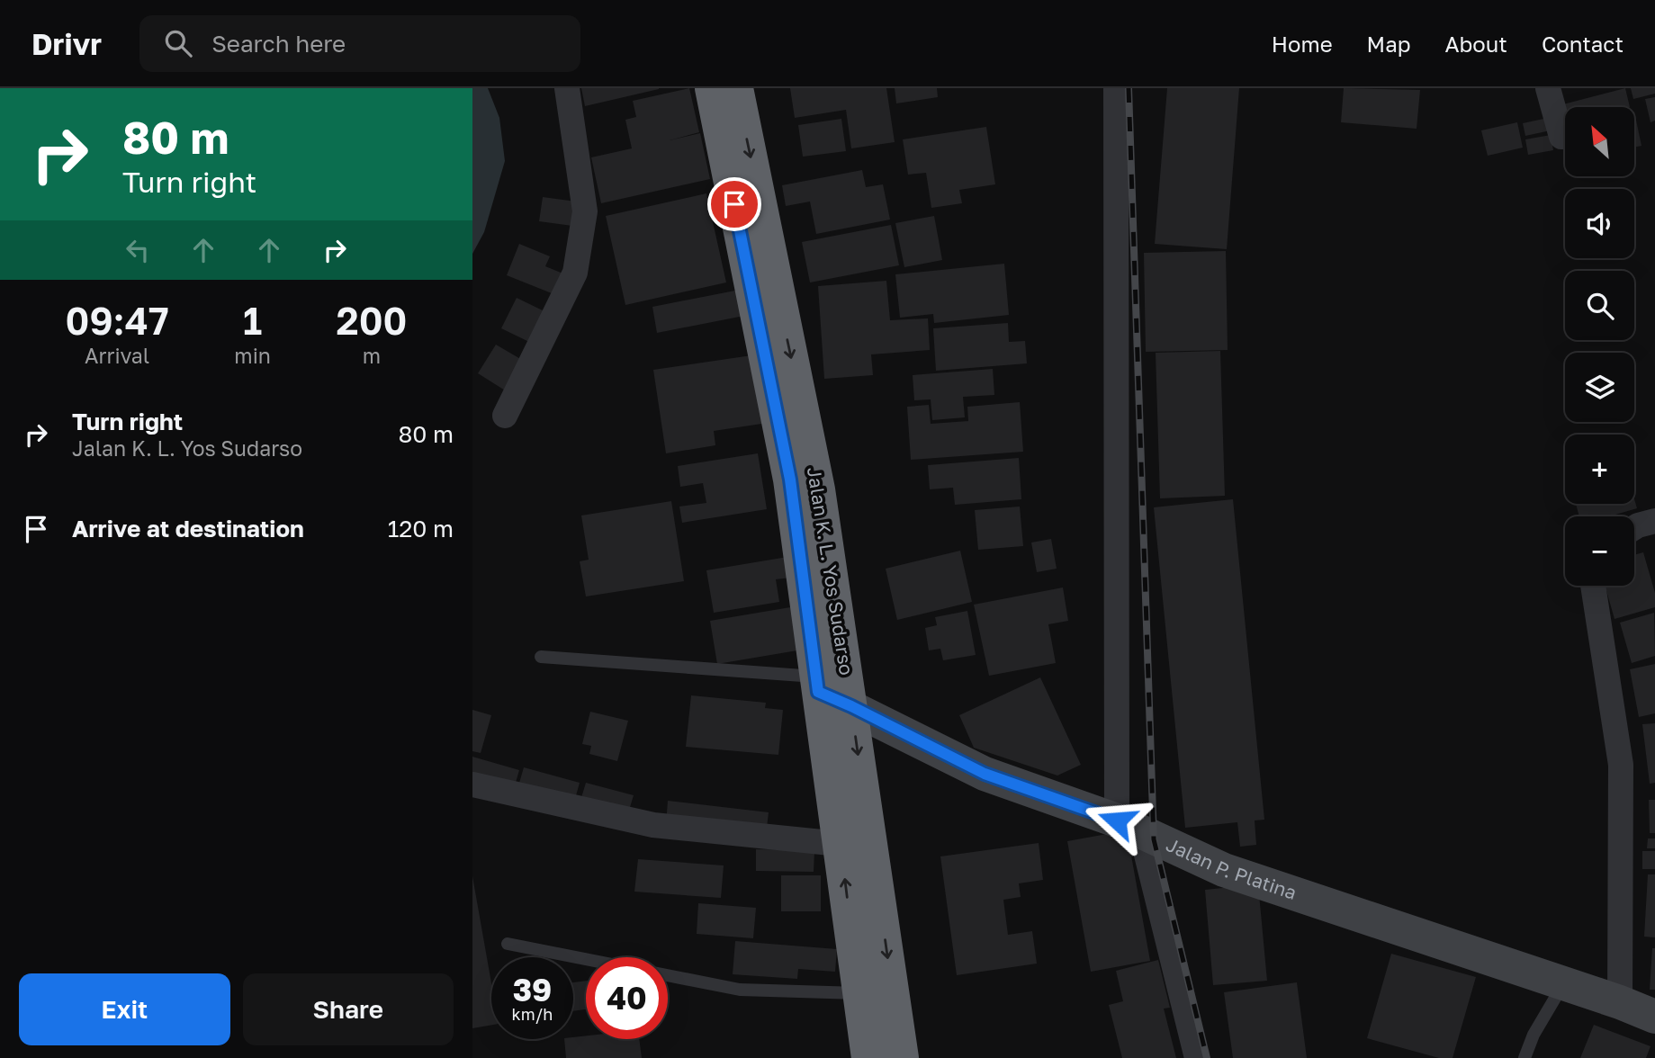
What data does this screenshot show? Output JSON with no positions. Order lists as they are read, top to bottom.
{
  "streets": {
    "highway": ["Jalan K. L. Yos Sudarso"],
    "street": ["Jalan P. Platina"]
  },
  "crossings": [
    ["Jalan K. L. Yos Sudarso", "Jalan P. Platina"]
  ],
  "north": "top left",
  "page": {
    "header": "Drivr",
    "search": "Search here",
    "nav": [
      "Home",
      "Map",
      "About",
      "Contact"
    ],
    "turn": ["80 m", "Turn right"],
    "map_buttons": ["+", "−"],
    "eta": [
      "09:47",
      "Arrival",
      "1",
      "min",
      "200",
      "m"
    ],
    "list": [
      {
        "name": "Turn right",
        "note": "Jalan K. L. Yos Sudarso",
        "value": "80 m"
      },
      {
        "name": "Arrive at destination",
        "value": "120 m"
      }
    ],
    "speed": "39 km/h",
    "limit": "40",
    "buttons": ["Exit", "Share"]
  }
}
